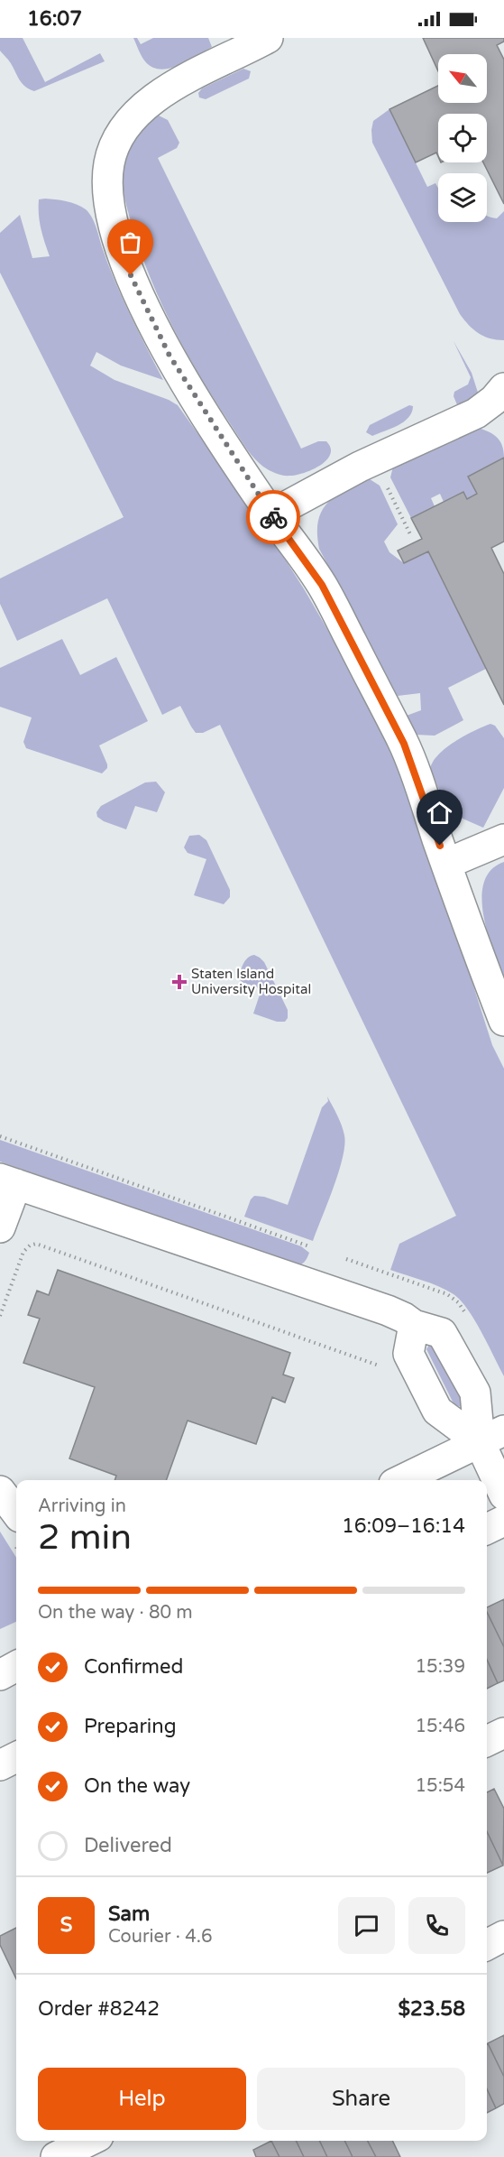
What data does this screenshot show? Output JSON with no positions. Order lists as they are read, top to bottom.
{
  "places": {
    "health": ["Staten Island University Hospital"]
  },
  "north": "top left",
  "page": {
    "status": "16:07",
    "heading": ["2 min", "Arriving in", "16:09–16:14"],
    "panel": [
      "Sam",
      "Courier · 4.6",
      "Order #8242",
      "$23.58"
    ],
    "bar": "On the way · 80 m",
    "list": [
      ["Confirmed", "15:39"],
      ["Preparing", "15:46"],
      ["On the way", "15:54"],
      "Delivered"
    ],
    "round": "S",
    "buttons": ["Help", "Share"]
  }
}
